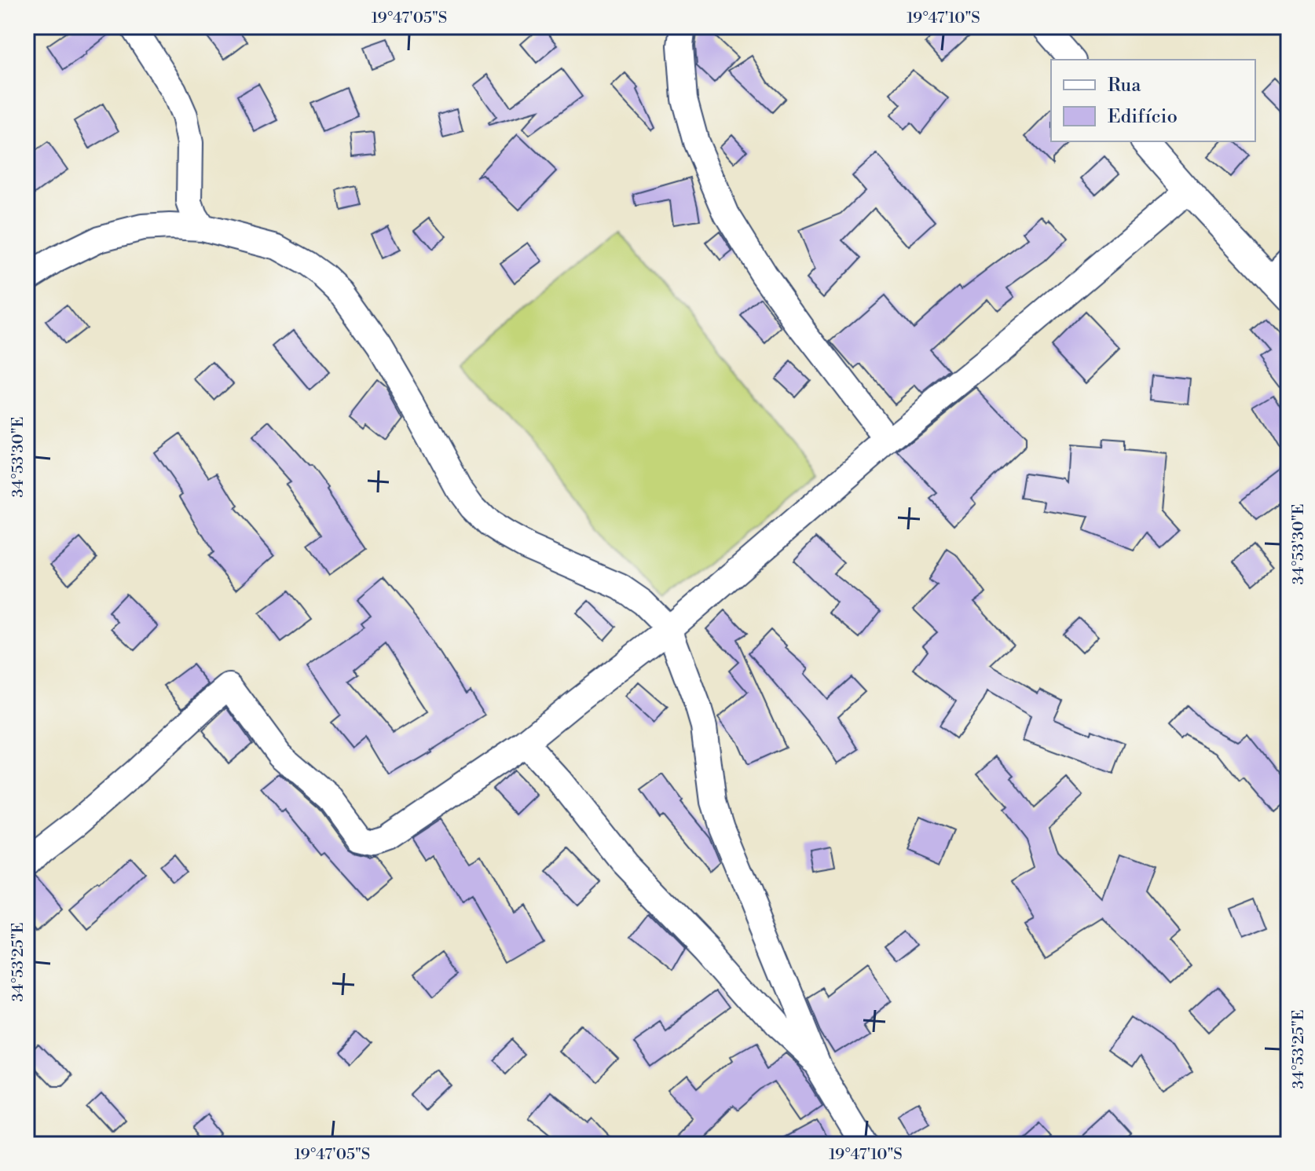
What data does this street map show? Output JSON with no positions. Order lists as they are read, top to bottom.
{
  "legend": ["Rua", "Edifício"],
  "coordinates": [
    "19°47'05\"S",
    "19°47'10\"S",
    "34°53'30\"E",
    "34°53'25\"E"
  ]
}
